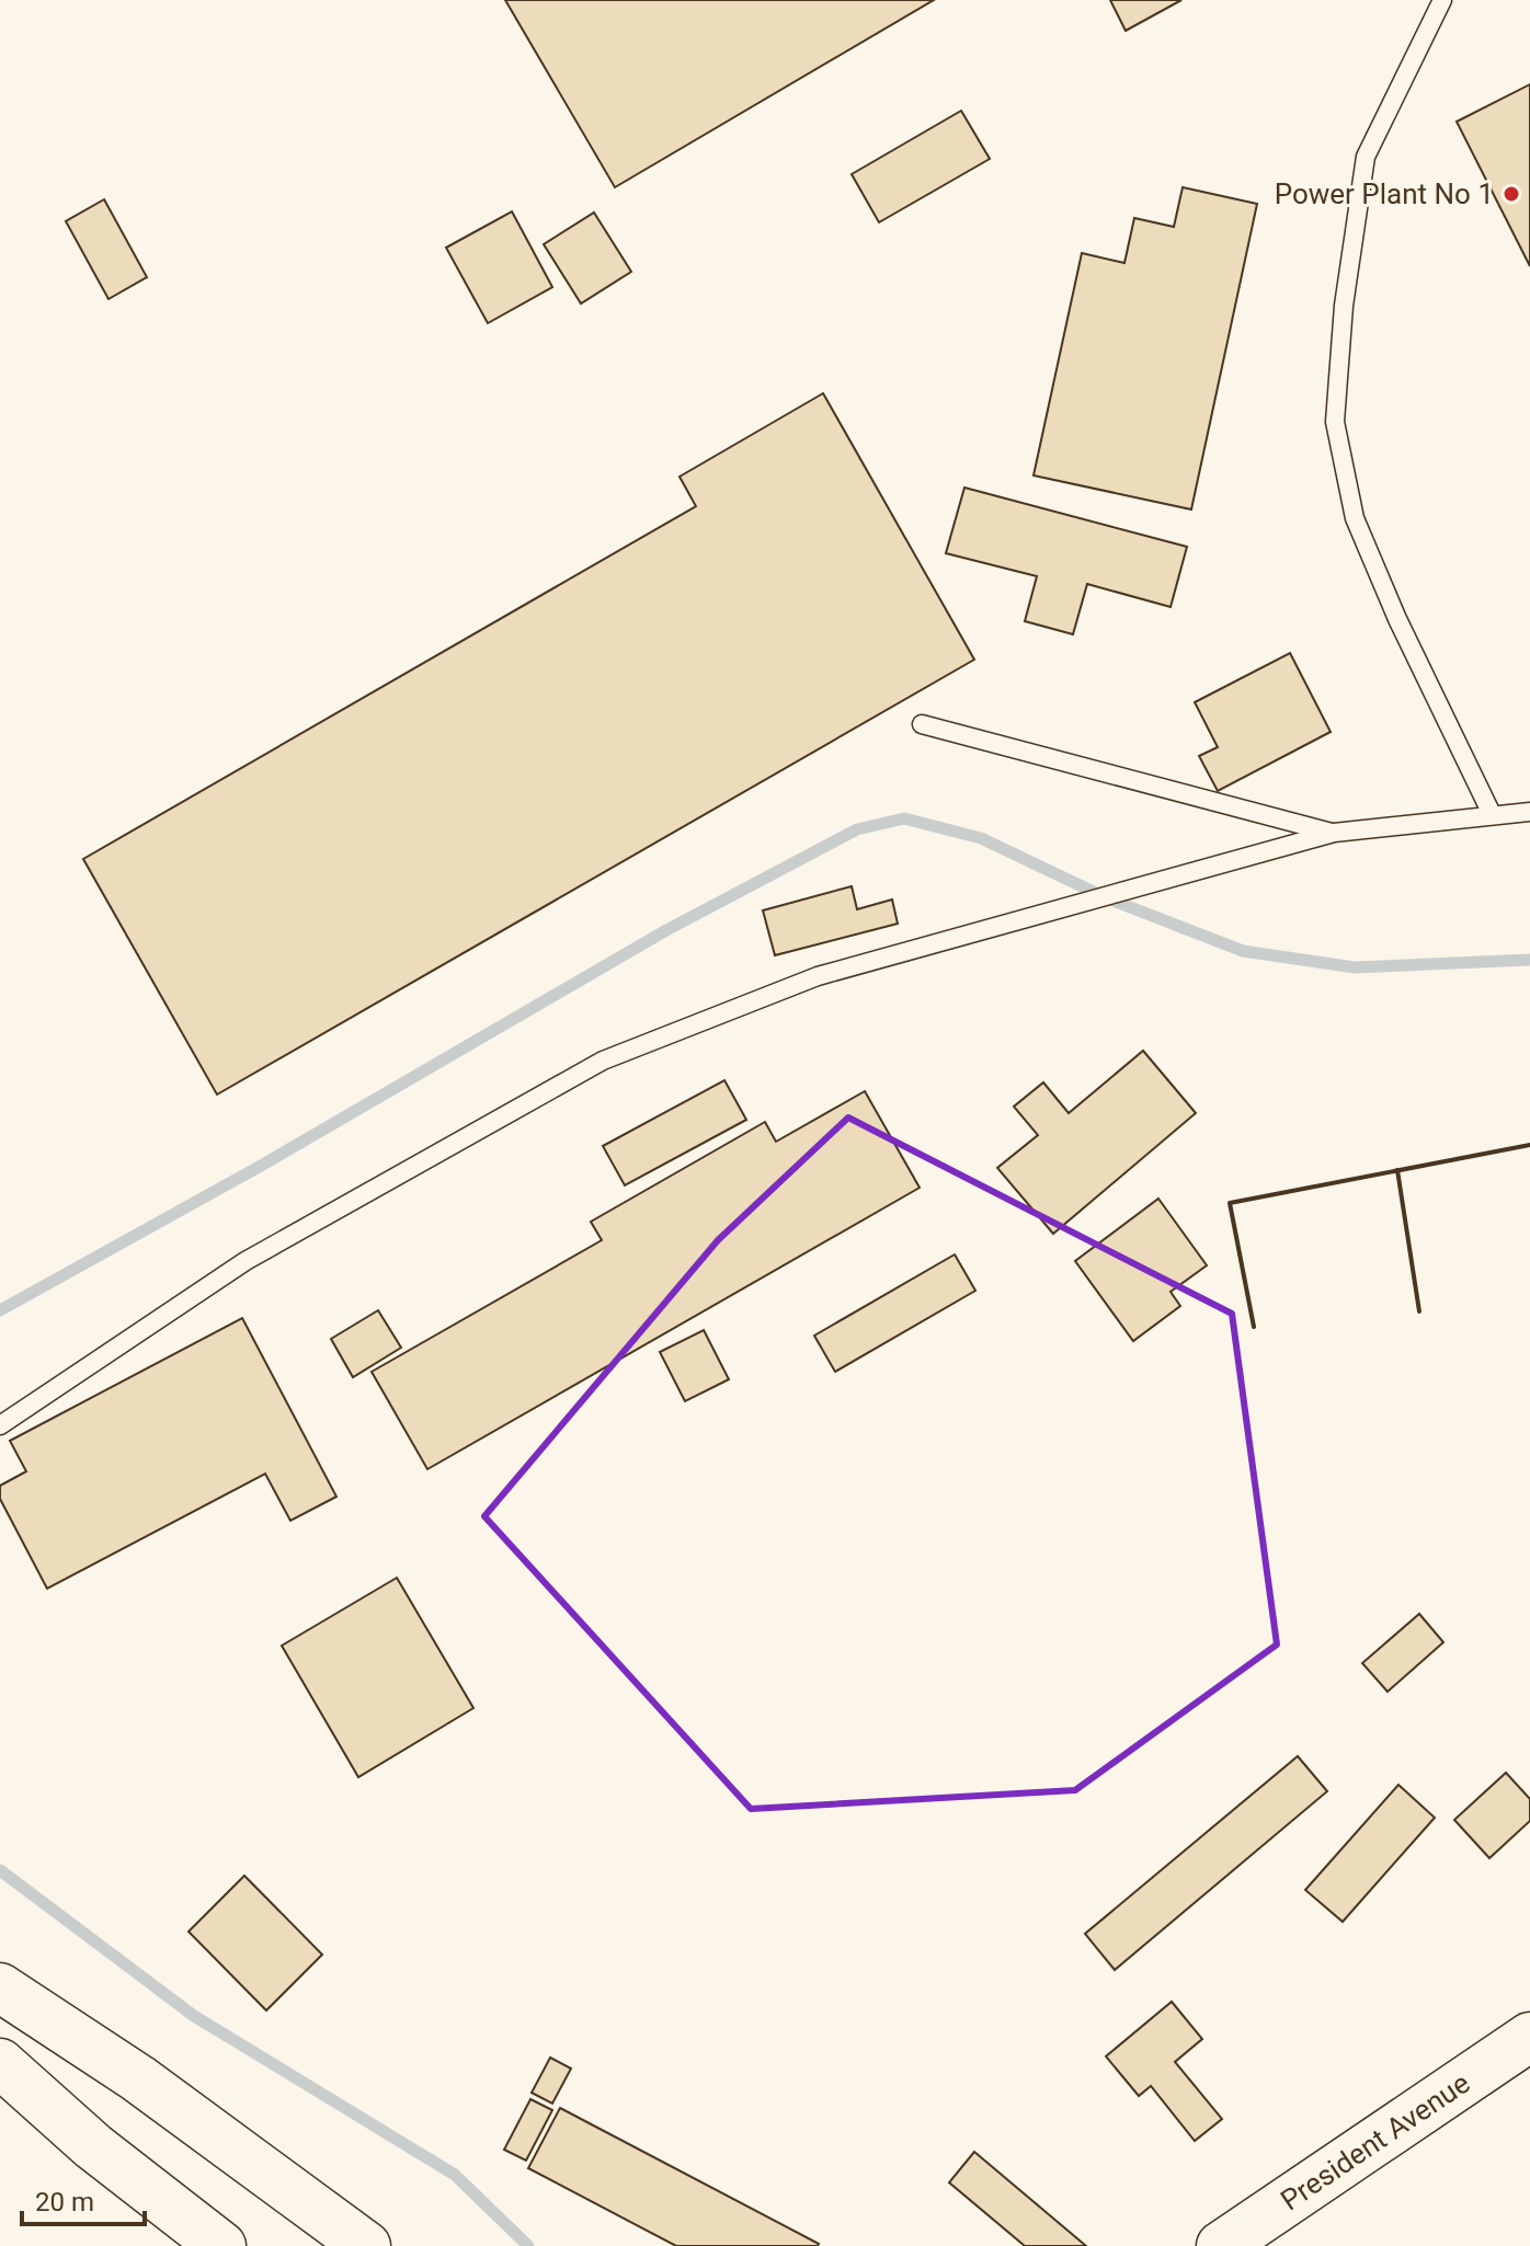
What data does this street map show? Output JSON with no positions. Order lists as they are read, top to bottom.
{
  "streets": {
    "main road": ["President Avenue"]
  },
  "places": ["Power Plant No 1"],
  "scale_bar": "20 m"
}
